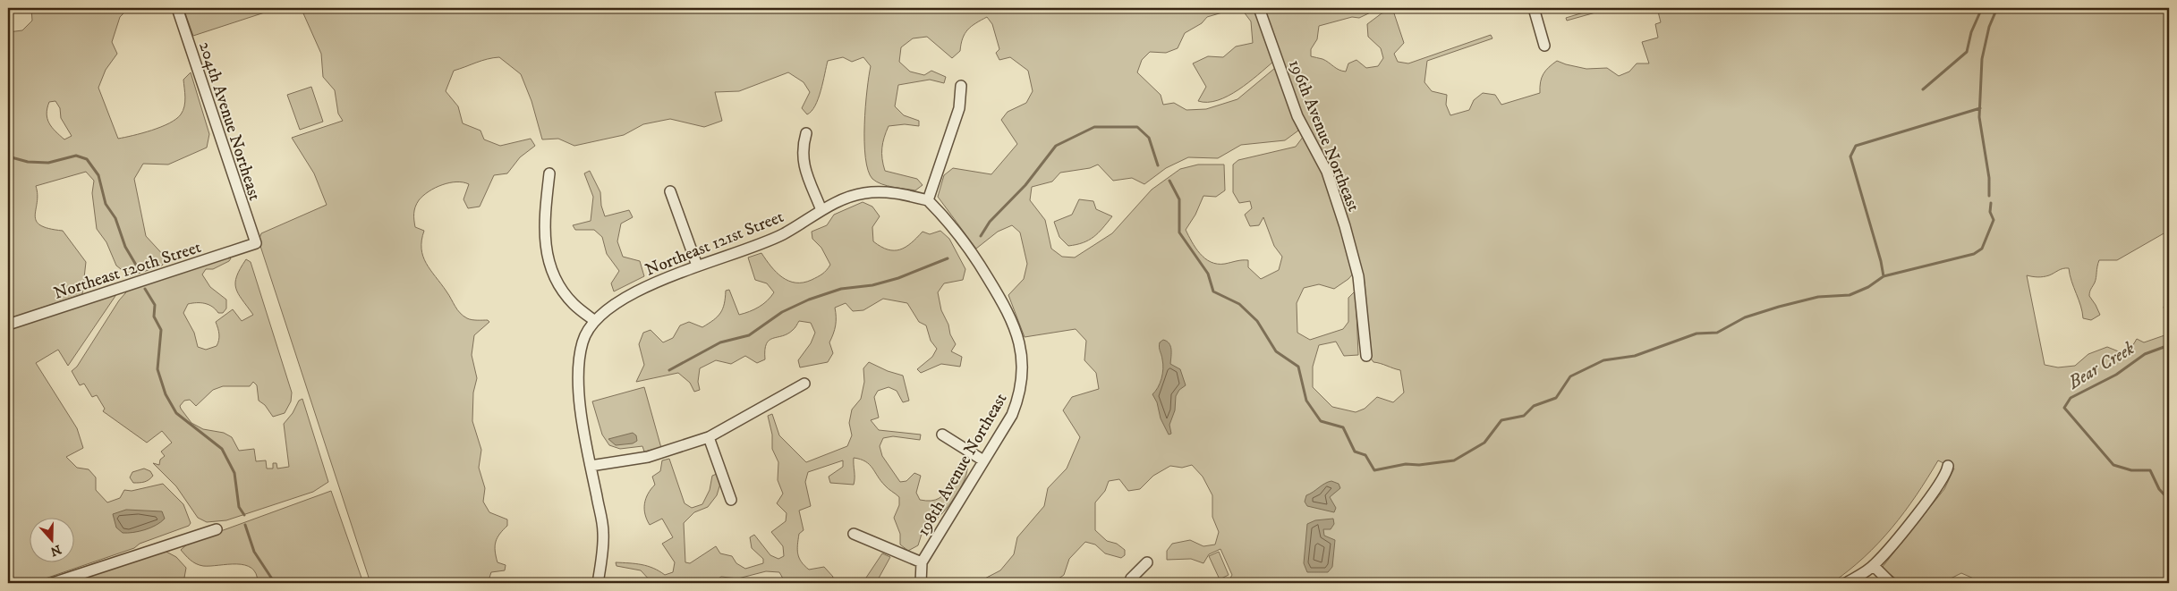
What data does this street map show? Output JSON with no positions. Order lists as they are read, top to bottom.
{
  "streets": {
    "street": [
      "204th Avenue Northeast",
      "196th Avenue Northeast",
      "Northeast 121st Street",
      "Northeast 120th Street",
      "198th Avenue Northeast"
    ]
  },
  "crossings": [
    ["204th Avenue Northeast", "Northeast 120th Street"],
    ["Northeast 121st Street", "198th Avenue Northeast"]
  ],
  "water": ["Bear Creek"],
  "north": "bottom"
}
